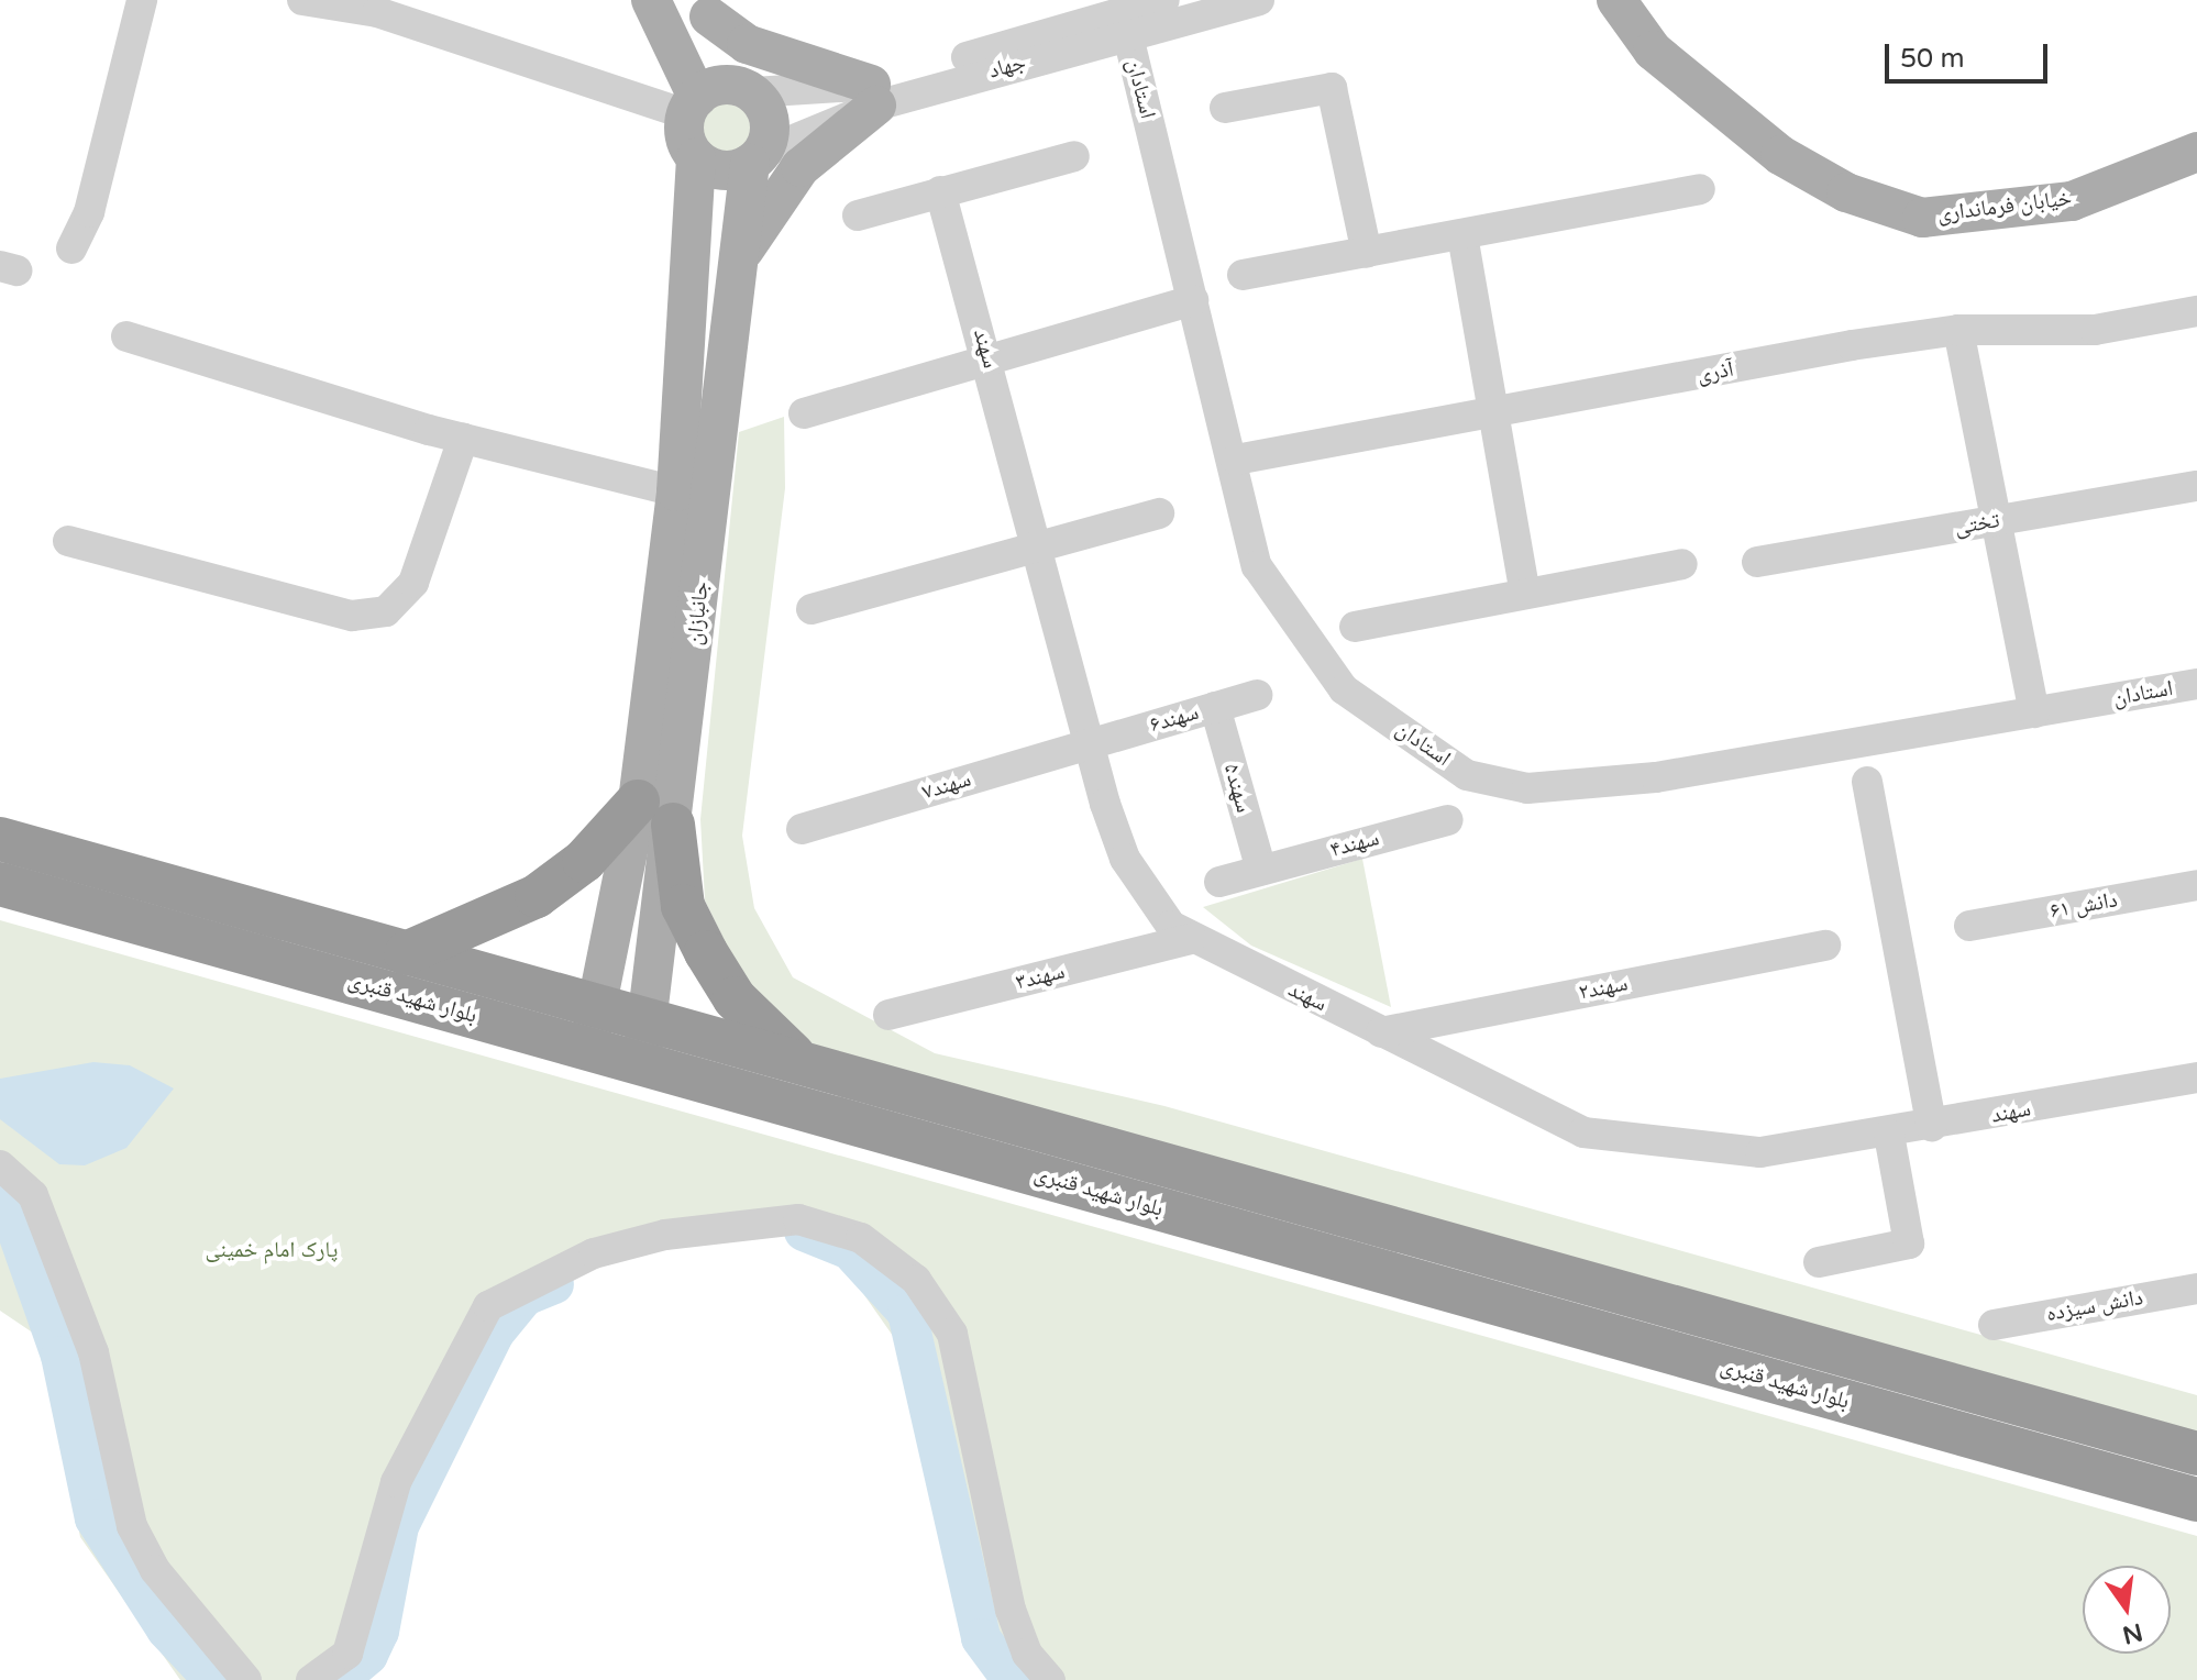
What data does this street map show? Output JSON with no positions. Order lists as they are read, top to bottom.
{
  "streets": {
    "highway": ["بلوار شهید قنبری"],
    "main road": ["خیابان فرمانداری", "جانبازان"],
    "street": [
      "جهاد",
      "استادان",
      "سهند",
      "آذری",
      "تختی",
      "سهند۶",
      "سهند۷",
      "سهند۵",
      "سهند۴",
      "دانش ۶۱",
      "سهند۳",
      "سهند۲",
      "دانش سیزده"
    ]
  },
  "crossings": [
    ["جهاد", "استادان"],
    ["جهاد", "جانبازان"],
    ["استادان", "آذری"],
    ["سهند", "سهند۶"],
    ["سهند", "سهند۷"],
    ["سهند", "سهند۳"],
    ["سهند", "سهند۲"],
    ["جانبازان", "بلوار شهید قنبری"],
    ["سهند۶", "سهند۷"],
    ["سهند۶", "سهند۵"],
    ["سهند۵", "سهند۴"]
  ],
  "parks": ["پارک امام خمینی"],
  "scale_bar": "50 m",
  "north": "bottom"
}
